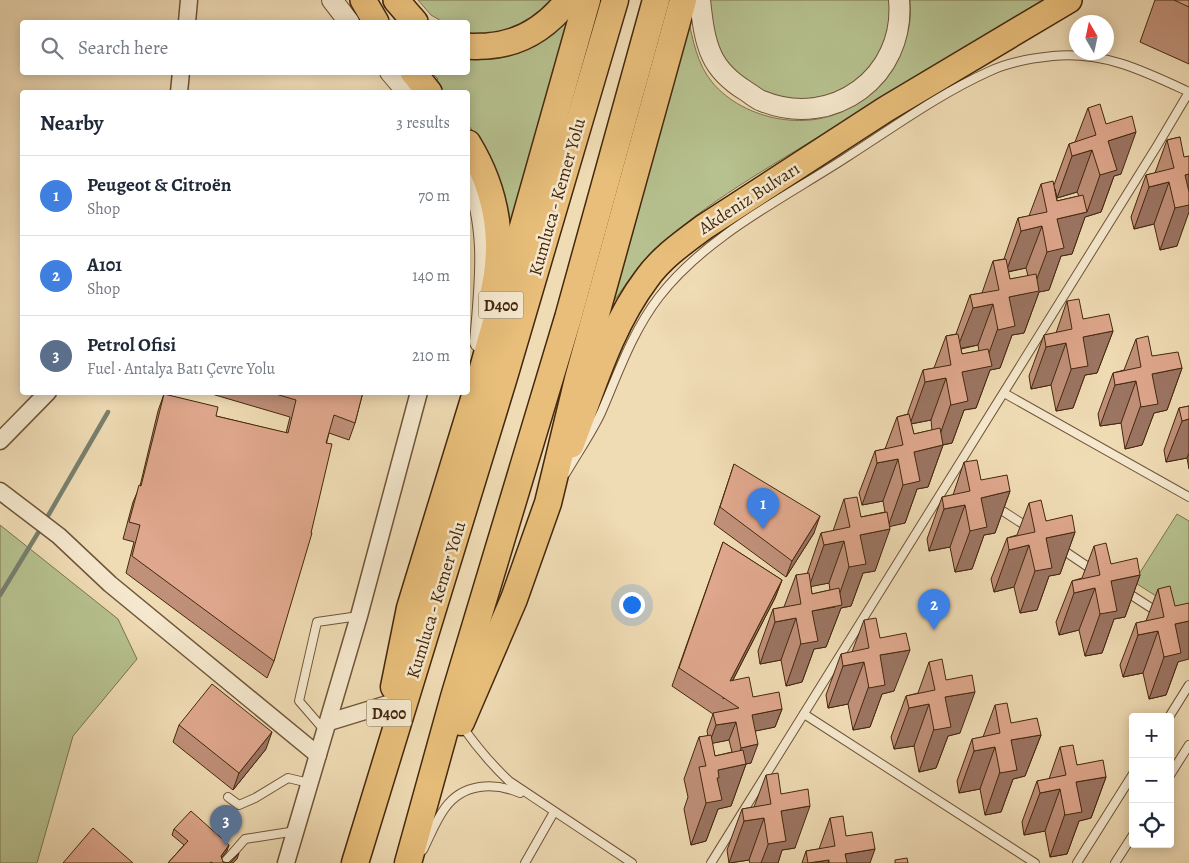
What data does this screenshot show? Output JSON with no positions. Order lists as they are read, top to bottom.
{
  "streets": {
    "highway": ["Kumluca - Kemer Yolu", "D400"],
    "main road": ["Akdeniz Bulvarı"]
  },
  "crossings": [
    ["Kumluca - Kemer Yolu", "D400"]
  ],
  "north": "top",
  "page": {
    "search": "Search here",
    "heading": ["Nearby", "3 results"],
    "list": [
      {
        "mark": "1",
        "name": "Peugeot & Citroën",
        "note": "Shop",
        "value": "70 m"
      },
      {
        "mark": "2",
        "name": "A101",
        "note": "Shop",
        "value": "140 m"
      },
      {
        "mark": "3",
        "name": "Petrol Ofisi",
        "note": "Fuel · Antalya Batı Çevre Yolu",
        "value": "210 m"
      }
    ],
    "pins": ["1", "2", "3"],
    "map_buttons": ["+", "−"]
  }
}
